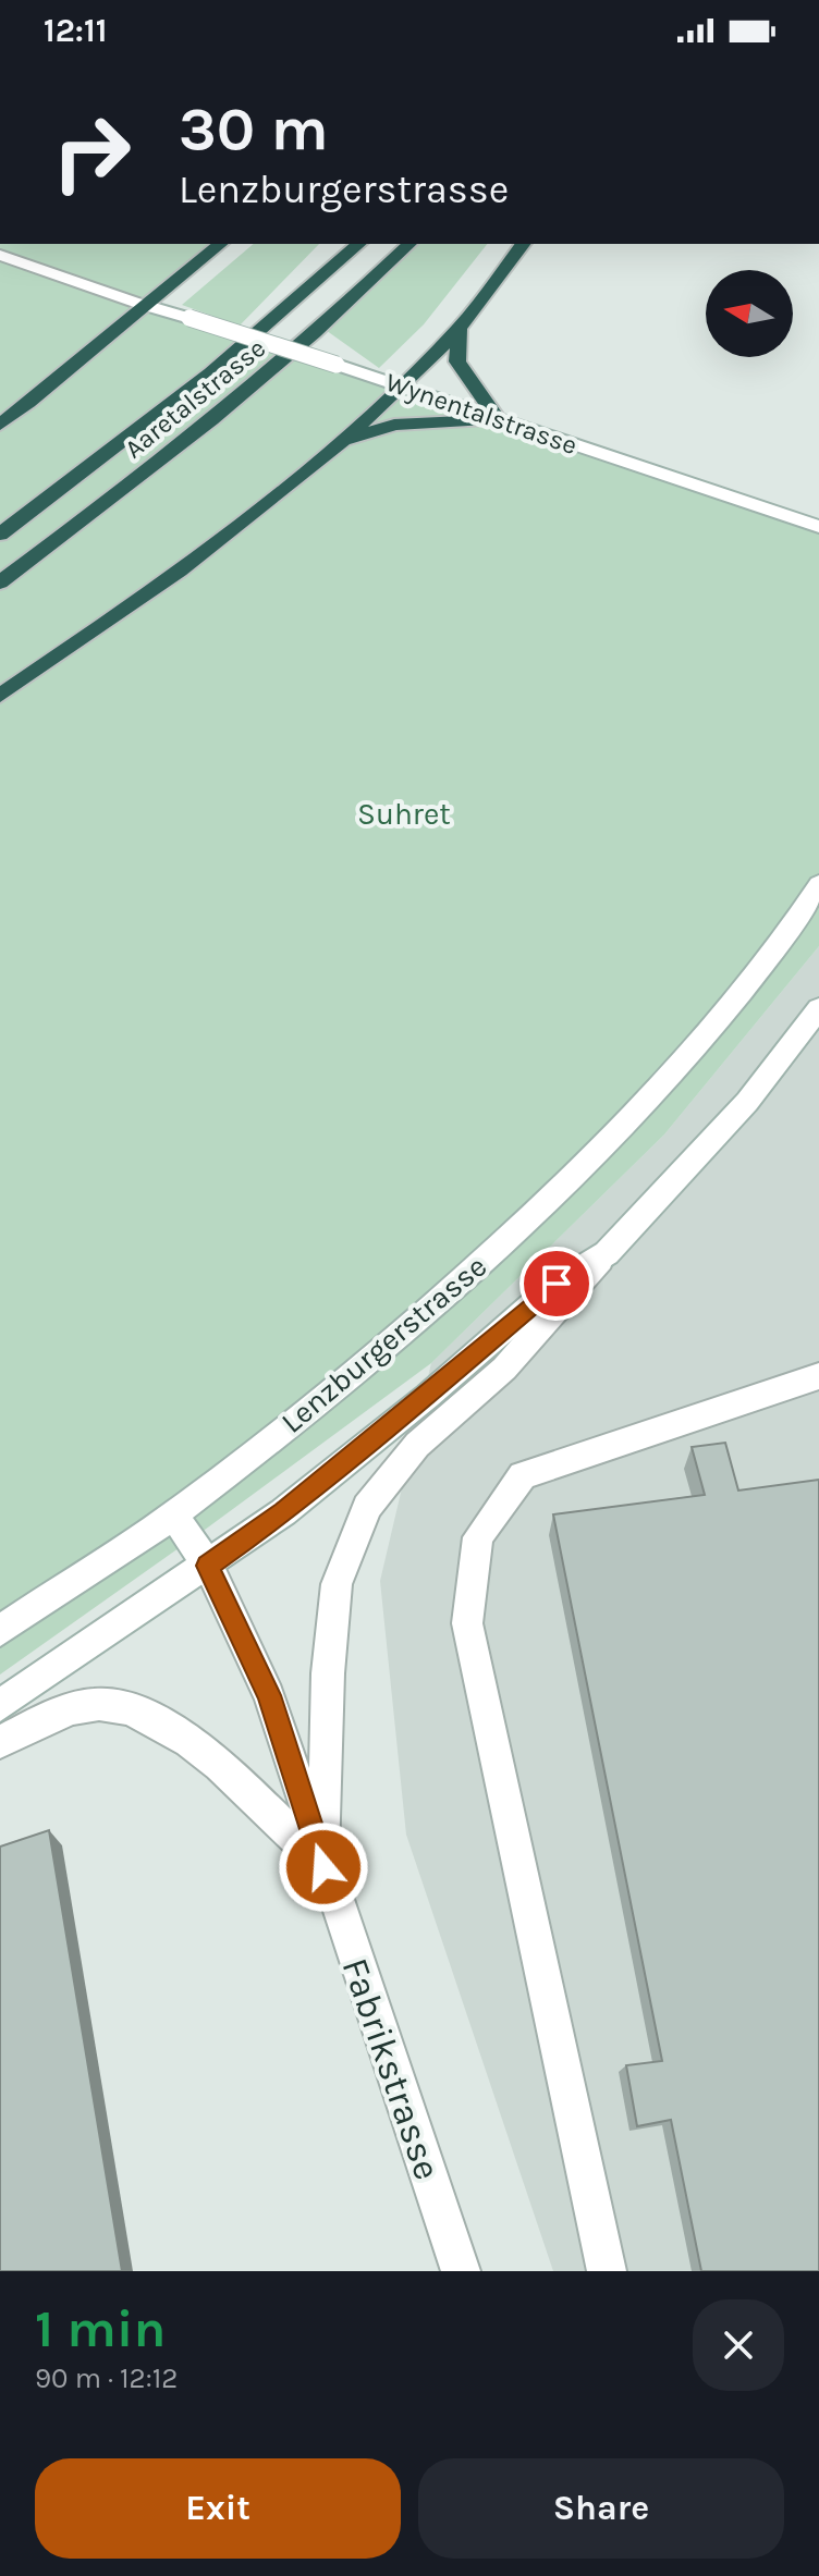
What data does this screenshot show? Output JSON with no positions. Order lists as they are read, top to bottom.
{
  "streets": {
    "highway": ["Aaretalstrasse"],
    "main road": ["Wynentalstrasse", "Lenzburgerstrasse", "Fabrikstrasse"]
  },
  "crossings": [
    ["Lenzburgerstrasse", "Fabrikstrasse"]
  ],
  "parks": ["Suhret"],
  "north": "left",
  "page": {
    "status": "12:11",
    "turn": ["30 m", "Lenzburgerstrasse"],
    "heading": ["1 min", "90 m · 12:12"],
    "buttons": ["Exit", "Share"]
  }
}
